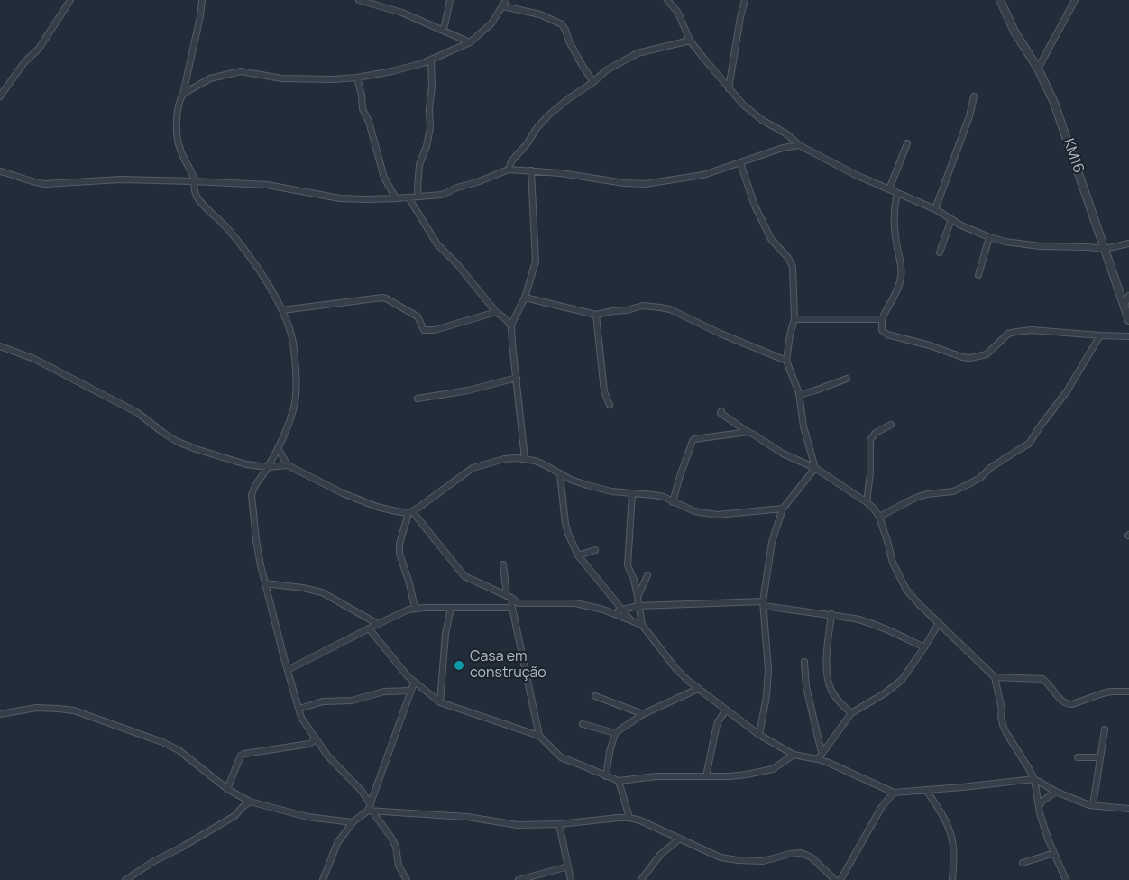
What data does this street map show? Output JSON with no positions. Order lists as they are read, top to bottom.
{
  "streets": {
    "street": ["KM16"]
  },
  "places": ["Casa em construção"]
}
